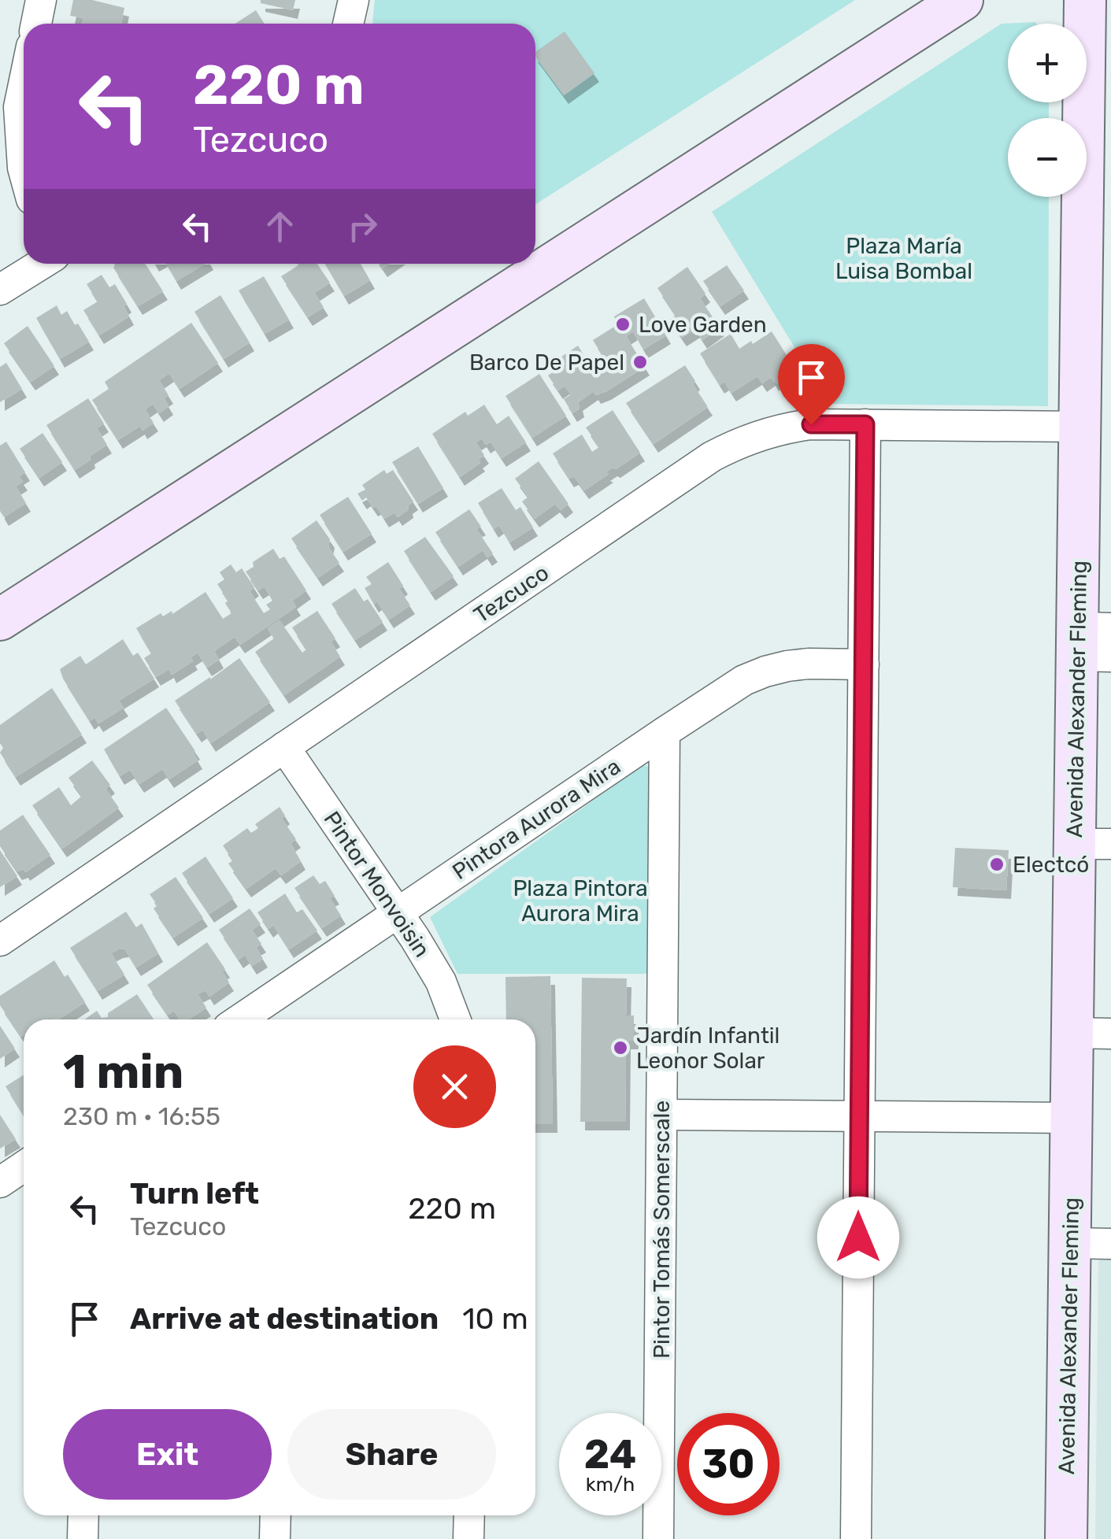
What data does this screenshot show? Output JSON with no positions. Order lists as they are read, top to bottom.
{
  "streets": {
    "main road": ["Avenida Alexander Fleming"],
    "street": [
      "Tezcuco",
      "Pintora Aurora Mira",
      "Pintor Monvoisin",
      "Pintor Tomás Somerscale"
    ]
  },
  "crossings": [
    ["Tezcuco", "Avenida Alexander Fleming"],
    ["Tezcuco", "Pintor Monvoisin"],
    ["Pintora Aurora Mira", "Pintor Monvoisin"],
    ["Pintora Aurora Mira", "Pintor Tomás Somerscale"]
  ],
  "parks": ["Plaza María Luisa Bombal", "Plaza Pintora Aurora Mira"],
  "places": [
    "Love Garden",
    "Barco De Papel",
    "Electcó",
    "Jardín Infantil Leonor Solar"
  ],
  "page": {
    "map_buttons": ["+", "−"],
    "turn": ["220 m", "Tezcuco"],
    "heading": ["1 min", "230 m · 16:55"],
    "list": [
      {
        "name": "Turn left",
        "note": "Tezcuco",
        "value": "220 m"
      },
      {
        "name": "Arrive at destination",
        "value": "10 m"
      }
    ],
    "buttons": ["Exit", "Share"],
    "speed": "24 km/h",
    "limit": "30"
  }
}
